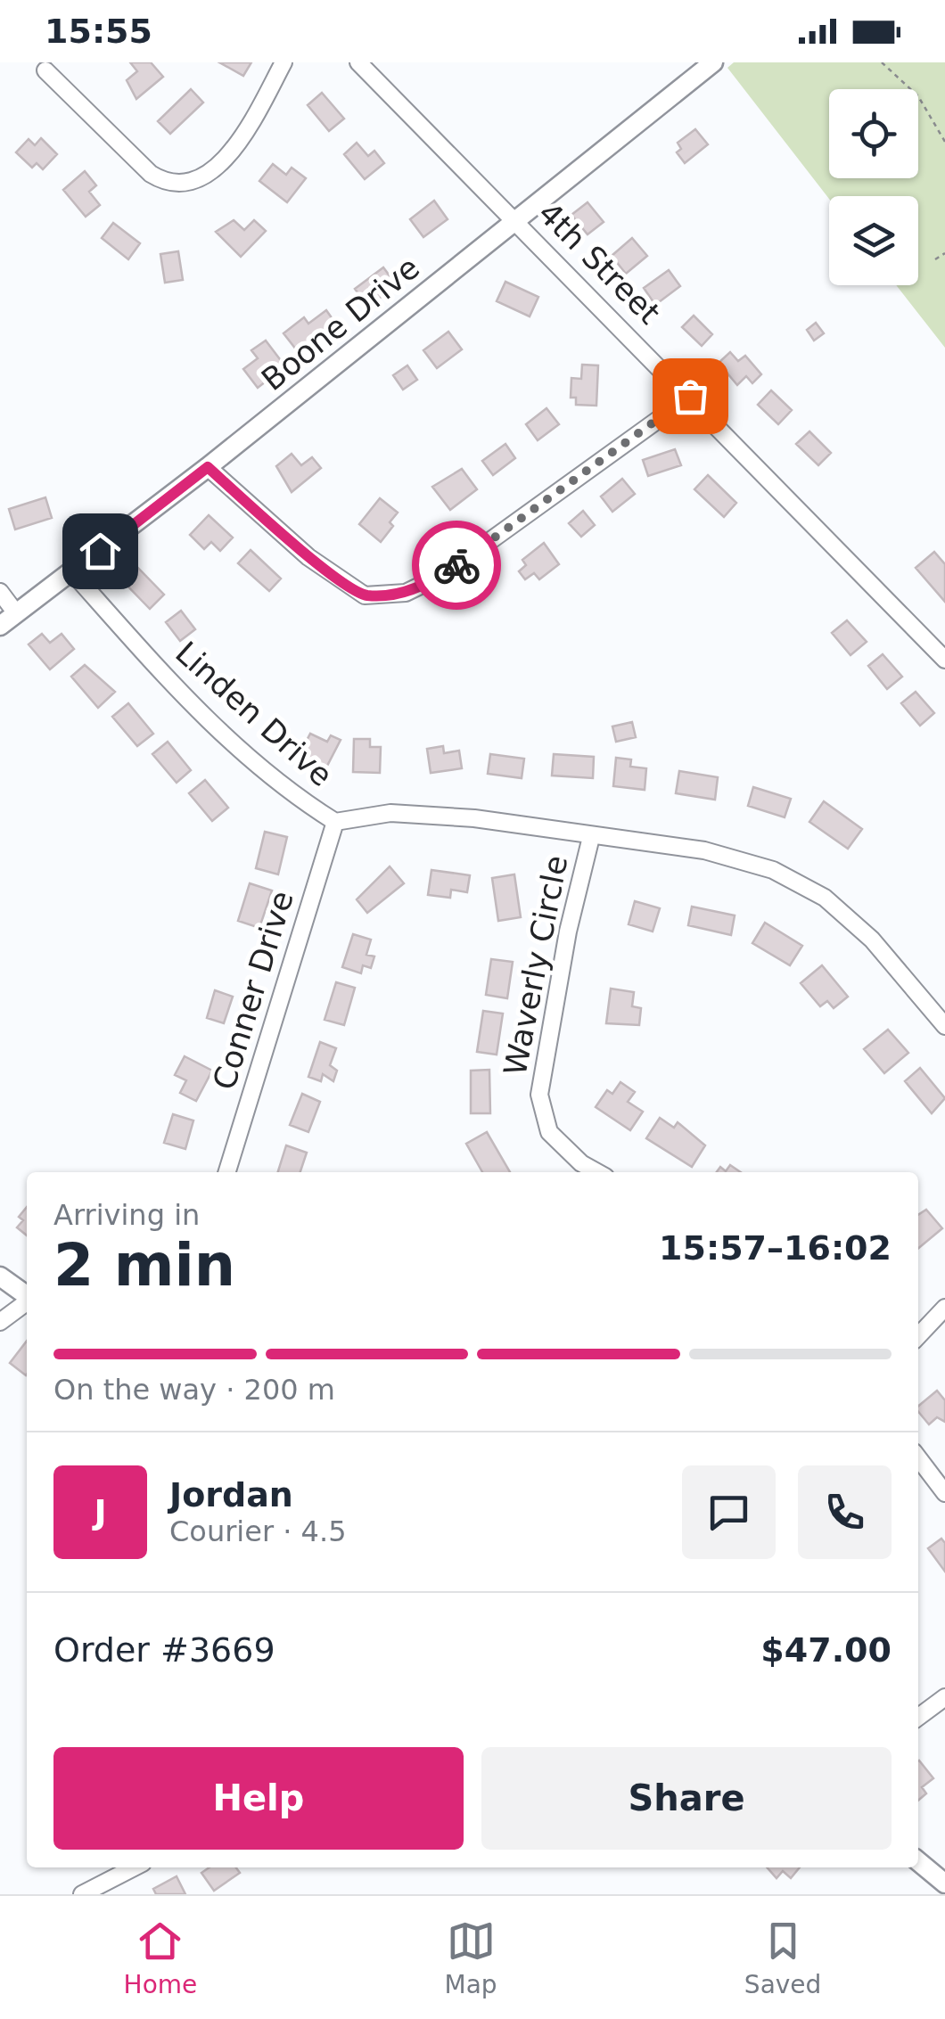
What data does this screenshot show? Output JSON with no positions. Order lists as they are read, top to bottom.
{
  "streets": {
    "street": [
      "4th Street",
      "Boone Drive",
      "Linden Drive",
      "Waverly Circle",
      "Conner Drive"
    ]
  },
  "crossings": [
    ["4th Street", "Boone Drive"],
    ["Boone Drive", "Linden Drive"],
    ["Linden Drive", "Waverly Circle"],
    ["Linden Drive", "Conner Drive"]
  ],
  "page": {
    "status": "15:55",
    "heading": ["2 min", "Arriving in", "15:57–16:02"],
    "panel": [
      "Jordan",
      "Courier · 4.5",
      "Order #3669",
      "$47.00"
    ],
    "bar": "On the way · 200 m",
    "round": "J",
    "buttons": ["Help", "Share"],
    "tabs": ["Home", "Map", "Saved"]
  }
}
